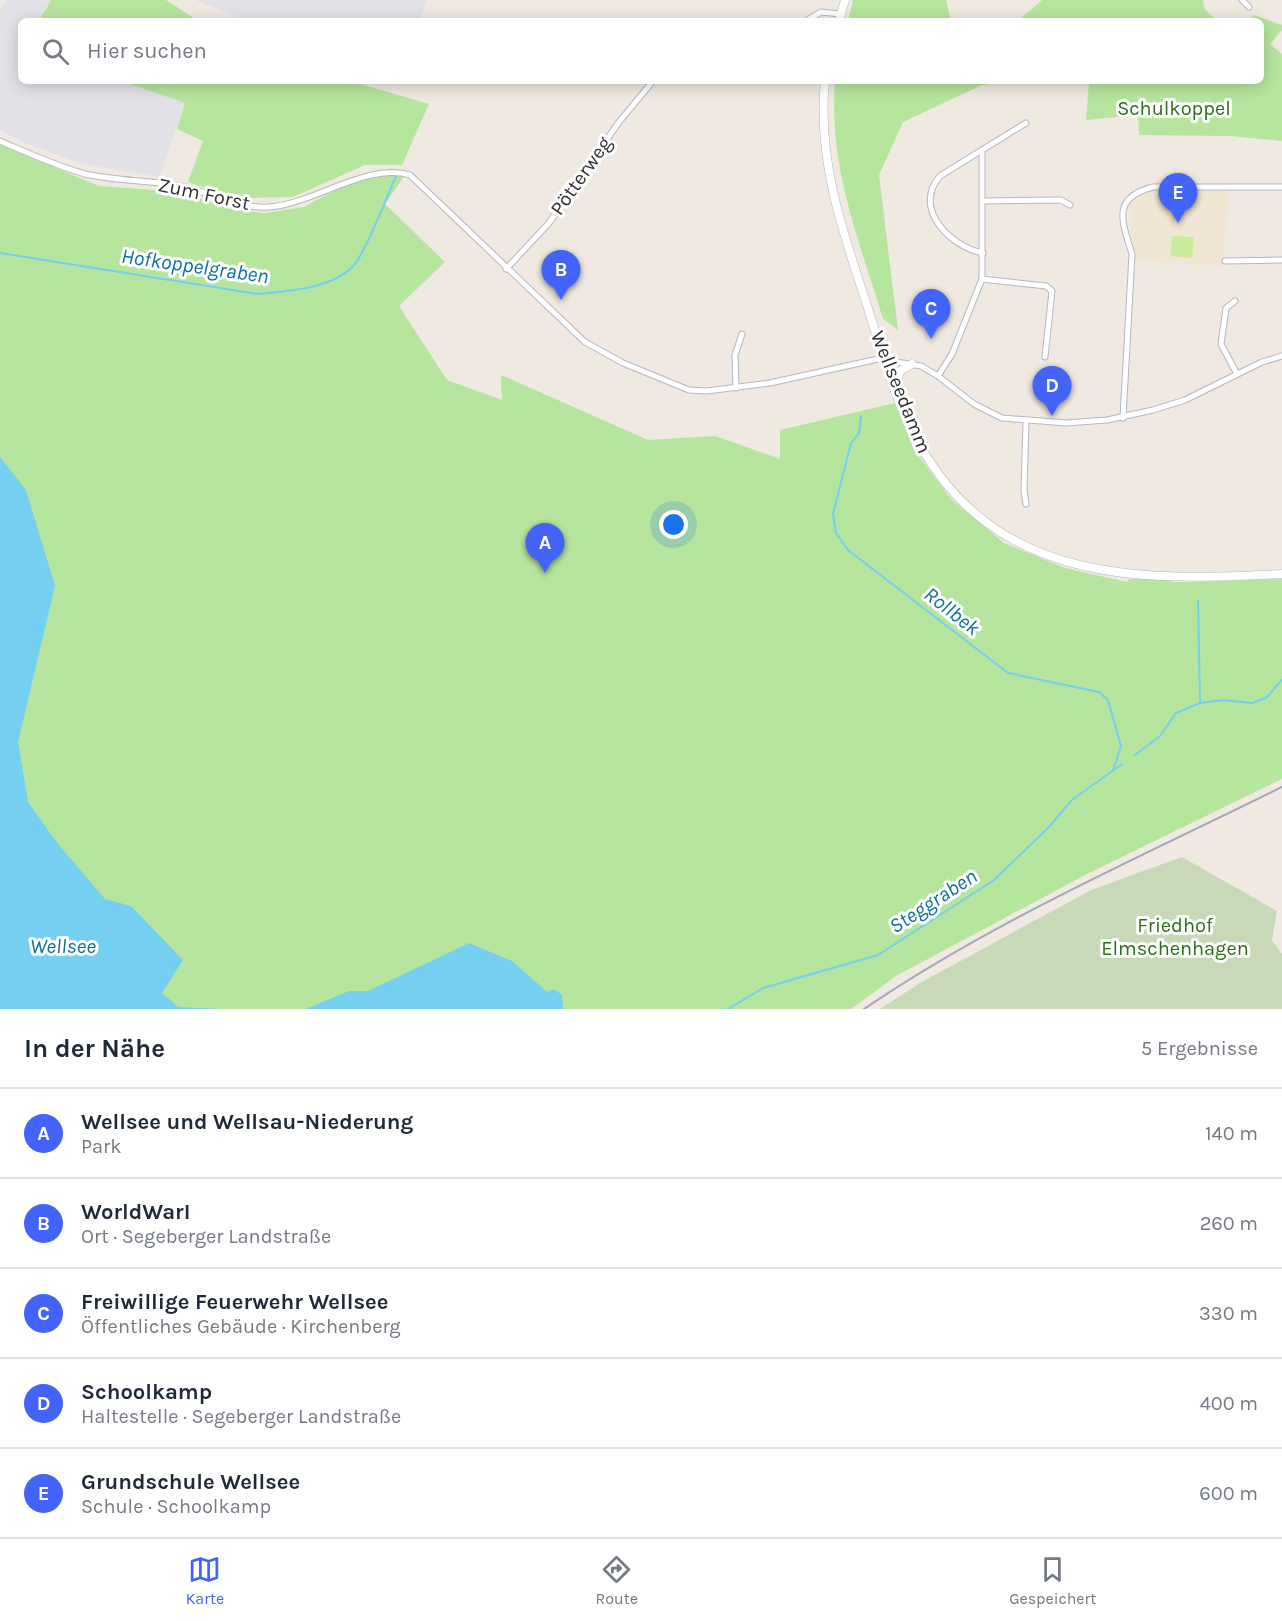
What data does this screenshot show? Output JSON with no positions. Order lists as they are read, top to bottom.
{
  "streets": {
    "main road": ["Wellseedamm"],
    "street": ["Pötterweg", "Zum Forst"]
  },
  "crossings": [
    ["Pötterweg", "Zum Forst"]
  ],
  "water": [
    "Hofkoppelgraben",
    "Rollbek",
    "Steggraben",
    "Wellsee"
  ],
  "parks": ["Schulkoppel", "Friedhof Elmschenhagen"],
  "page": {
    "search": "Hier suchen",
    "pins": [
      "E",
      "B",
      "C",
      "D",
      "A"
    ],
    "heading": ["In der Nähe", "5 Ergebnisse"],
    "list": [
      {
        "mark": "A",
        "name": "Wellsee und Wellsau-Niederung",
        "note": "Park",
        "value": "140 m"
      },
      {
        "mark": "B",
        "name": "WorldWarI",
        "note": "Ort · Segeberger Landstraße",
        "value": "260 m"
      },
      {
        "mark": "C",
        "name": "Freiwillige Feuerwehr Wellsee",
        "note": "Öffentliches Gebäude · Kirchenberg",
        "value": "330 m"
      },
      {
        "mark": "D",
        "name": "Schoolkamp",
        "note": "Haltestelle · Segeberger Landstraße",
        "value": "400 m"
      },
      {
        "mark": "E",
        "name": "Grundschule Wellsee",
        "note": "Schule · Schoolkamp",
        "value": "600 m"
      }
    ],
    "nav": ["Karte", "Route", "Gespeichert"]
  }
}
